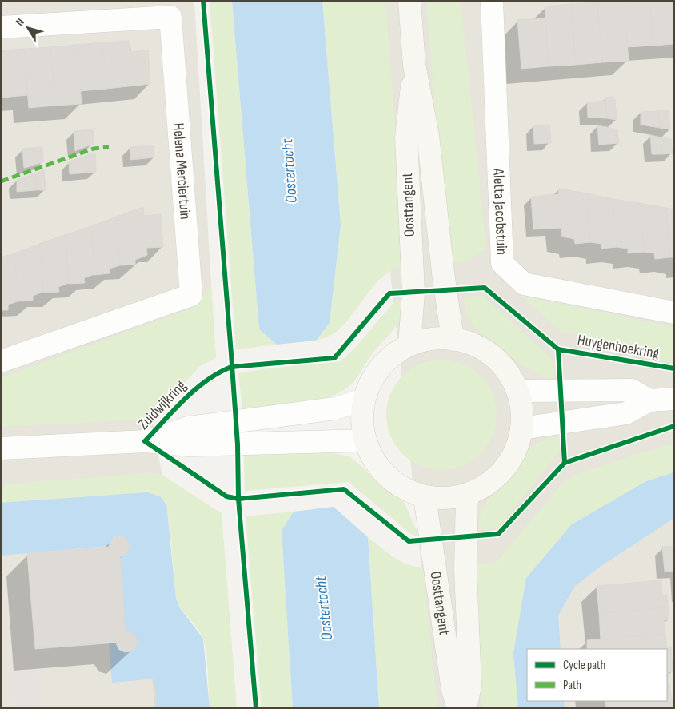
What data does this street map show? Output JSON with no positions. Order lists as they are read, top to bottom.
{
  "streets": {
    "main road": ["Oosttangent"],
    "street": ["Helena Merciertuin", "Aletta Jacobstuin", "Zuidwijkring"],
    "cycle path": ["Huygenhoekring"]
  },
  "water": ["Oostertocht"],
  "legend": ["Cycle path", "Path"],
  "north": "top left"
}
